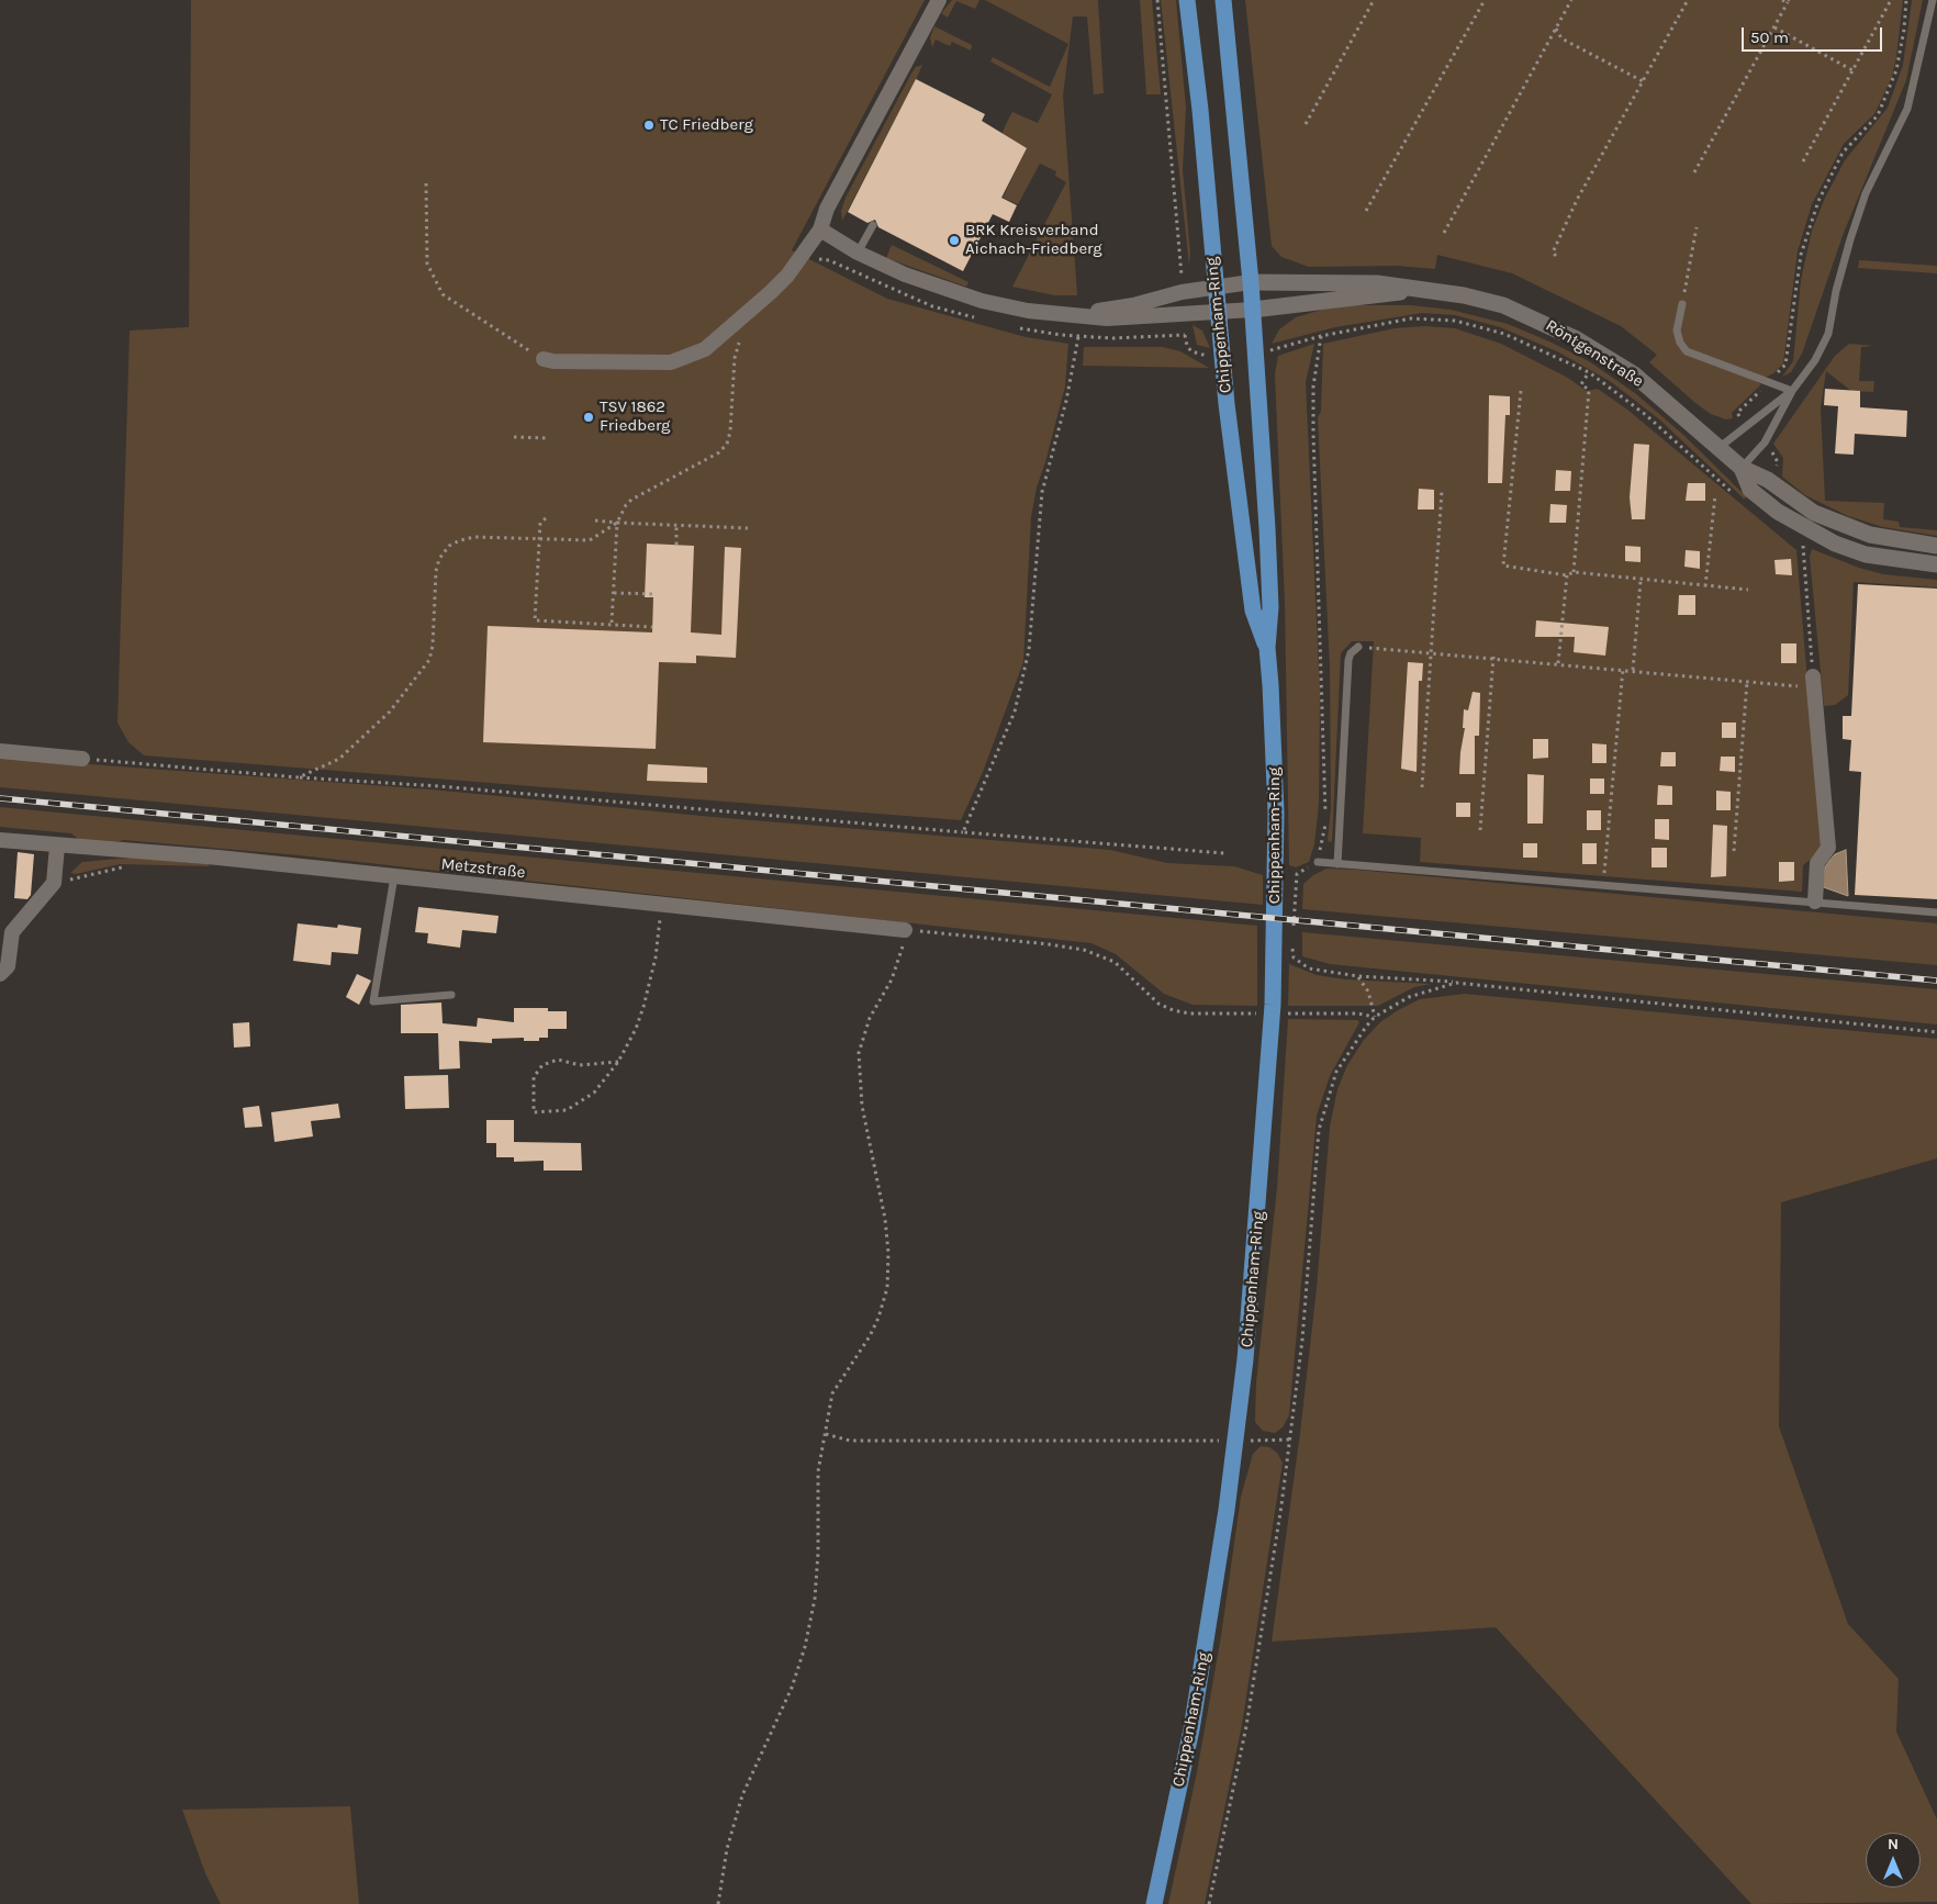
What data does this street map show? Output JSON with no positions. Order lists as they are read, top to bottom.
{
  "streets": {
    "main road": ["Chippenham-Ring"],
    "street": ["Röntgenstraße", "Metzstraße"]
  },
  "crossings": [
    ["Chippenham-Ring", "Röntgenstraße"]
  ],
  "places": ["TC Friedberg", "BRK Kreisverband Aichach-Friedberg", "TSV 1862 Friedberg"],
  "scale_bar": "50 m",
  "north": "top"
}
